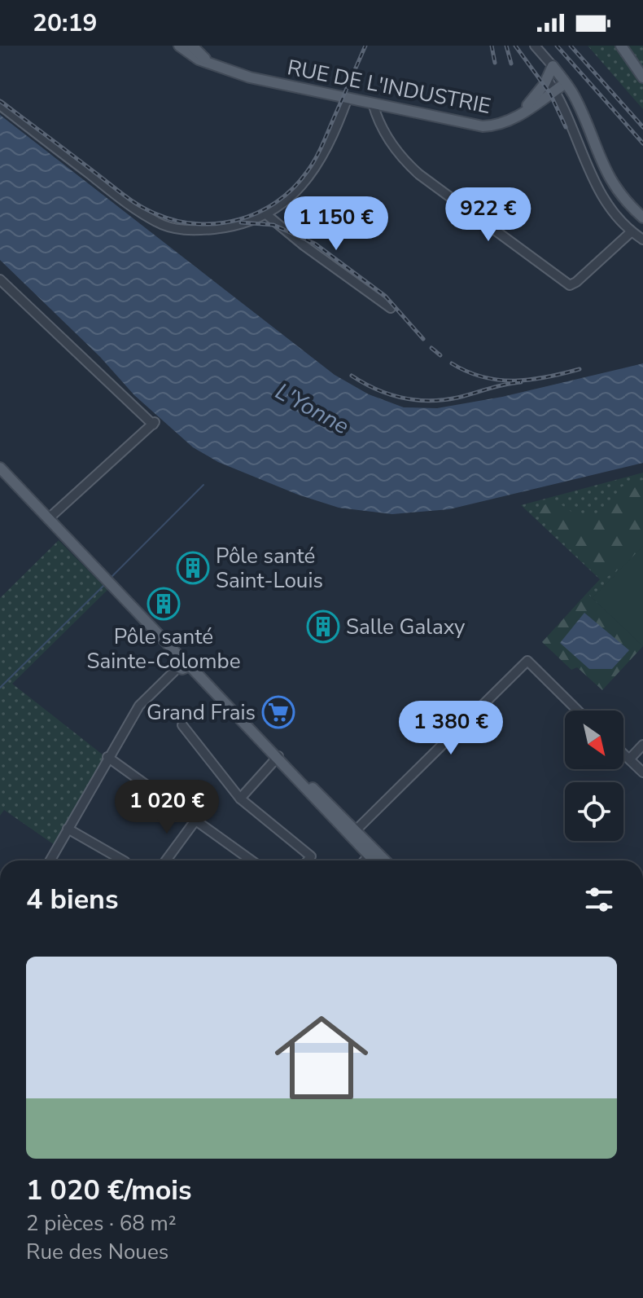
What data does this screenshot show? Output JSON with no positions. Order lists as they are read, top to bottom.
{
  "streets": {
    "main road": ["RUE DE L'INDUSTRIE"]
  },
  "water": ["L'Yonne"],
  "places": {
    "building": ["Pôle santé Saint-Louis", "Pôle santé Sainte-Colombe", "Salle Galaxy"],
    "supermarket": ["Grand Frais"]
  },
  "north": "bottom right",
  "page": {
    "status": "20:19",
    "price": [
      "922 €",
      "1 150 €",
      "1 380 €",
      "1 020 €"
    ],
    "heading": "4 biens",
    "list": [
      {
        "name": "1 020 €/mois",
        "note": "2 pièces · 68 m² · Rue des Noues"
      }
    ]
  }
}
